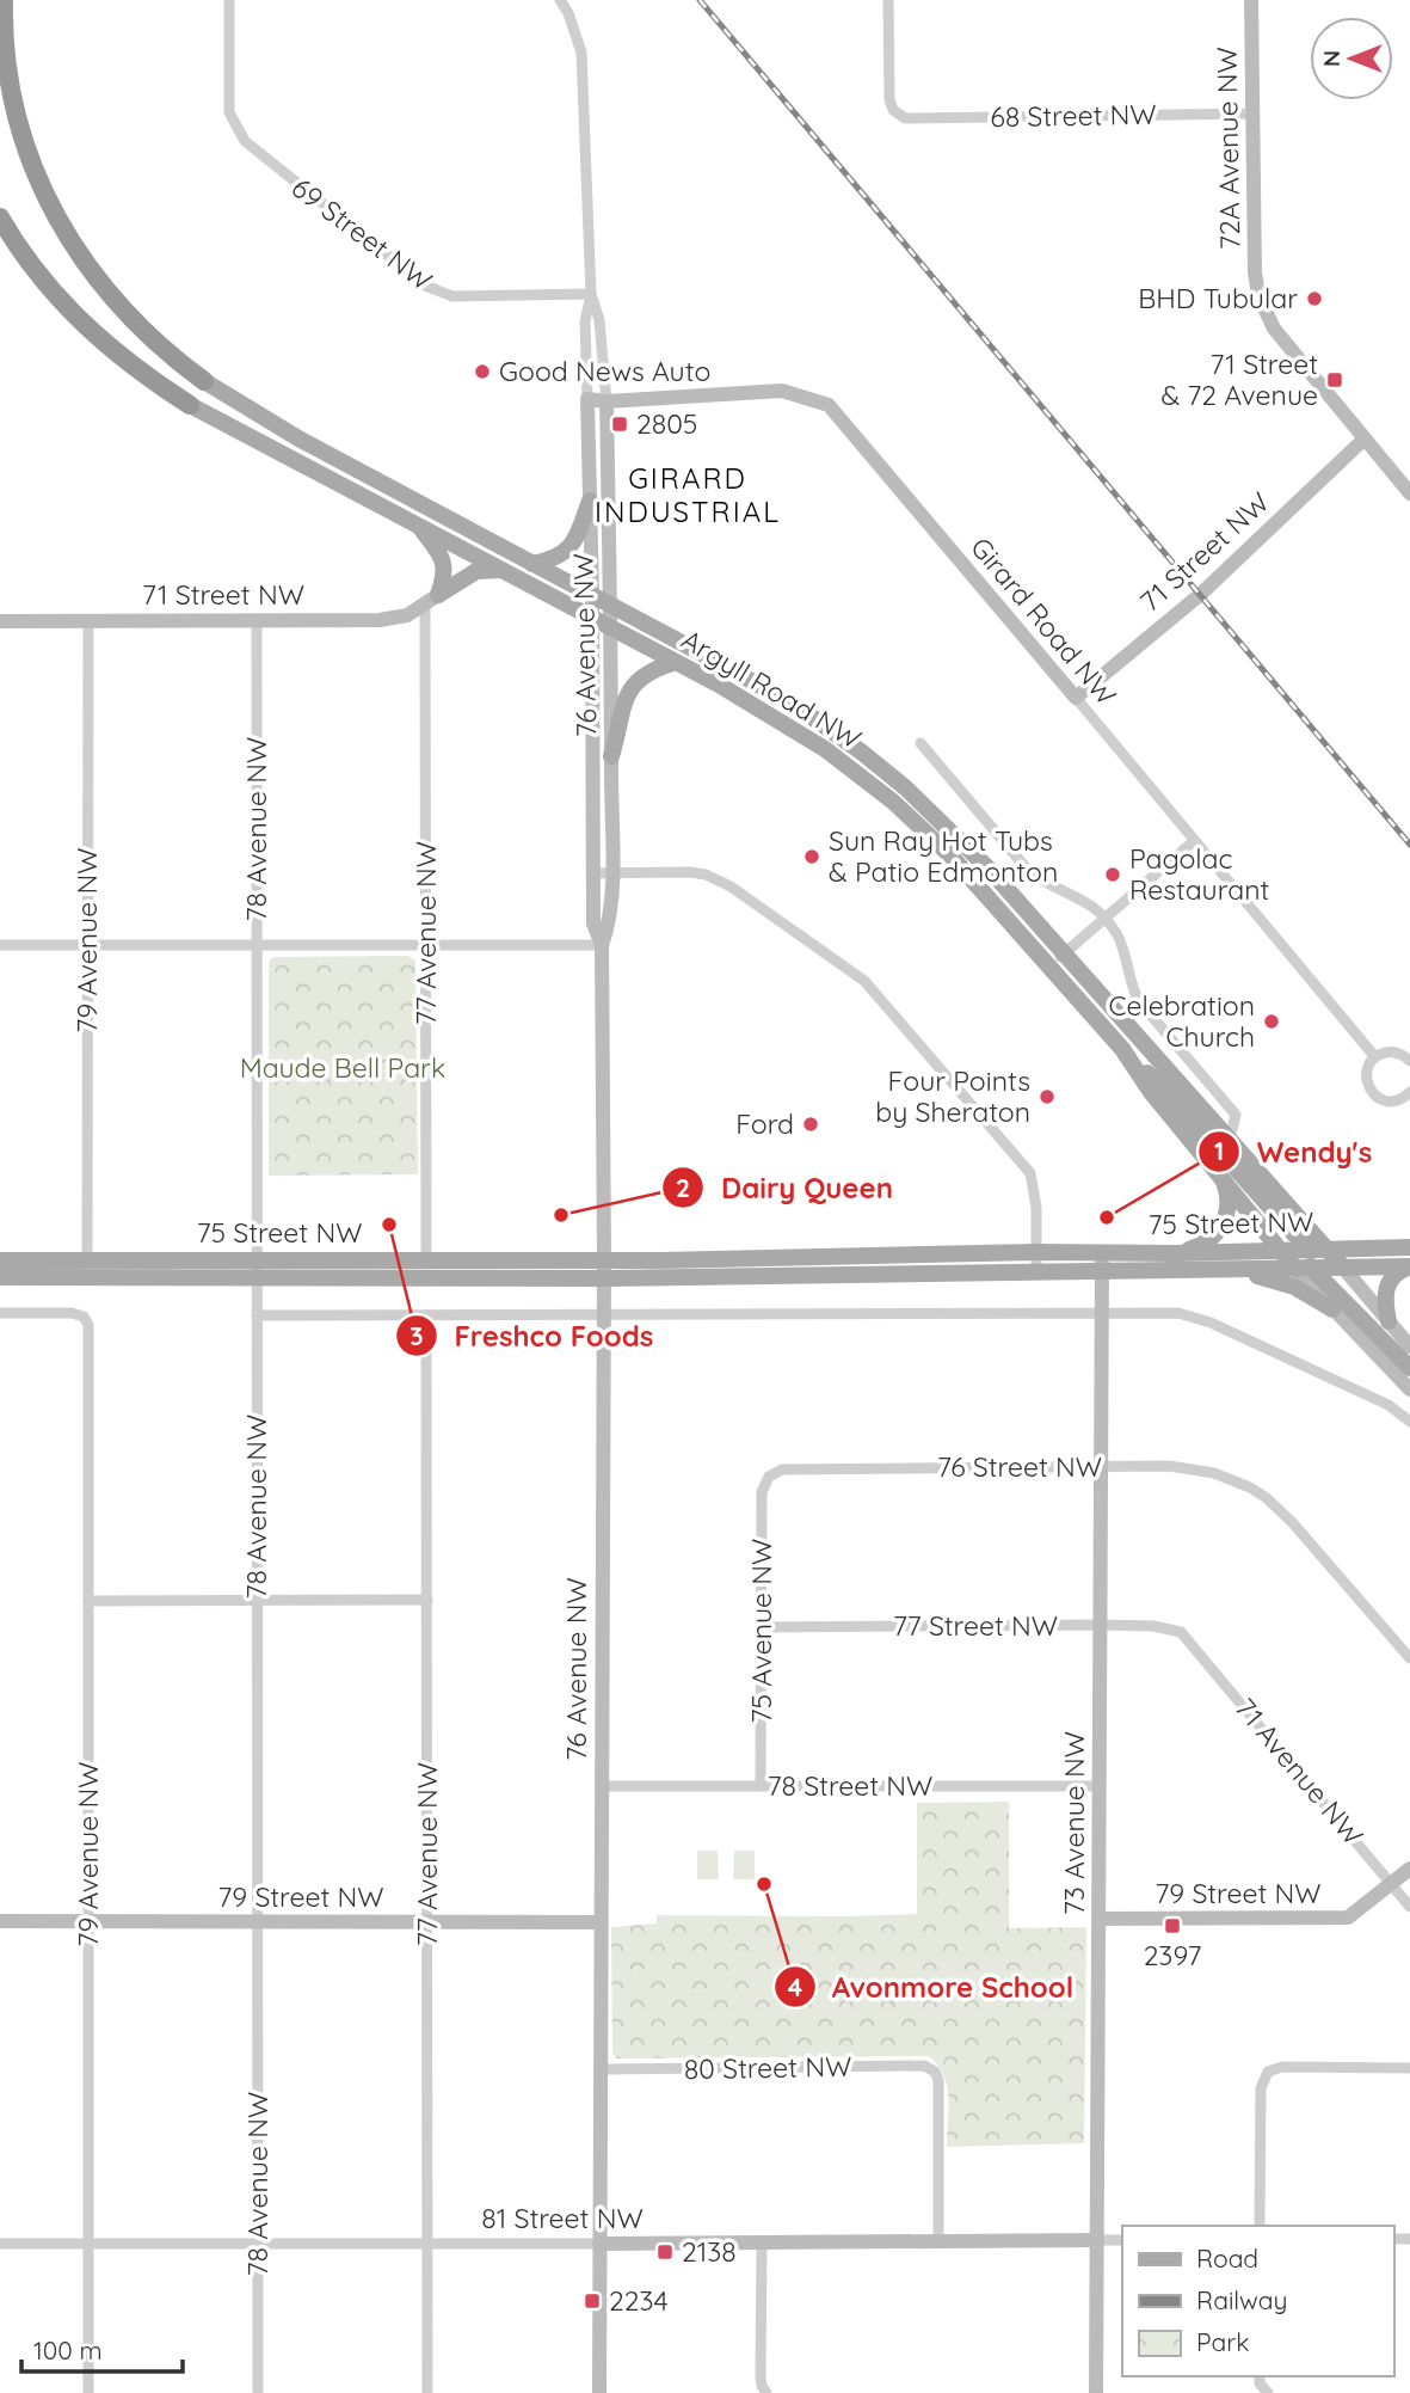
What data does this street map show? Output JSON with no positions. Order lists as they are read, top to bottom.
{
  "streets": {
    "main road": ["Argyll Road NW", "75 Street NW"],
    "street": [
      "68 Street NW",
      "72A Avenue NW",
      "69 Street NW",
      "71 Street NW",
      "Girard Road NW",
      "76 Avenue NW",
      "78 Avenue NW",
      "77 Avenue NW",
      "79 Avenue NW",
      "76 Street NW",
      "77 Street NW",
      "75 Avenue NW",
      "71 Avenue NW",
      "78 Street NW",
      "73 Avenue NW",
      "79 Street NW",
      "80 Street NW",
      "81 Street NW"
    ]
  },
  "crossings": [
    ["68 Street NW", "72A Avenue NW"],
    ["72A Avenue NW", "71 Street NW"],
    ["69 Street NW", "76 Avenue NW"],
    ["71 Street NW", "Girard Road NW"],
    ["71 Street NW", "78 Avenue NW"],
    ["71 Street NW", "77 Avenue NW"],
    ["71 Street NW", "79 Avenue NW"],
    ["Girard Road NW", "76 Avenue NW"],
    ["76 Avenue NW", "Argyll Road NW"],
    ["76 Avenue NW", "75 Street NW"],
    ["76 Avenue NW", "78 Street NW"],
    ["76 Avenue NW", "79 Street NW"],
    ["76 Avenue NW", "80 Street NW"],
    ["76 Avenue NW", "81 Street NW"],
    ["Argyll Road NW", "75 Street NW"],
    ["78 Avenue NW", "75 Street NW"],
    ["78 Avenue NW", "79 Street NW"],
    ["78 Avenue NW", "81 Street NW"],
    ["77 Avenue NW", "75 Street NW"],
    ["77 Avenue NW", "79 Street NW"],
    ["77 Avenue NW", "81 Street NW"],
    ["79 Avenue NW", "75 Street NW"],
    ["79 Avenue NW", "79 Street NW"],
    ["79 Avenue NW", "81 Street NW"],
    ["75 Street NW", "73 Avenue NW"],
    ["76 Street NW", "75 Avenue NW"],
    ["76 Street NW", "73 Avenue NW"],
    ["77 Street NW", "75 Avenue NW"],
    ["77 Street NW", "71 Avenue NW"],
    ["77 Street NW", "73 Avenue NW"],
    ["75 Avenue NW", "78 Street NW"],
    ["71 Avenue NW", "79 Street NW"],
    ["78 Street NW", "73 Avenue NW"],
    ["73 Avenue NW", "79 Street NW"],
    ["73 Avenue NW", "81 Street NW"],
    ["80 Street NW", "81 Street NW"]
  ],
  "districts": ["GIRARD INDUSTRIAL"],
  "parks": ["Maude Bell Park"],
  "places": {
    "other": [
      "BHD Tubular",
      "Good News Auto",
      "Sun Ray Hot Tubs & Patio Edmonton",
      "Pagolac Restaurant",
      "Celebration Church",
      "Four Points by Sheraton",
      "Ford",
      "Dairy Queen",
      "Wendy's",
      "Freshco Foods",
      "Avonmore School"
    ],
    "transit": [
      "71 Street & 72 Avenue",
      "2805",
      "2397",
      "2138",
      "2234"
    ]
  },
  "legend": ["Road", "Railway", "Park"],
  "scale_bar": "100 m",
  "north": "left"
}
